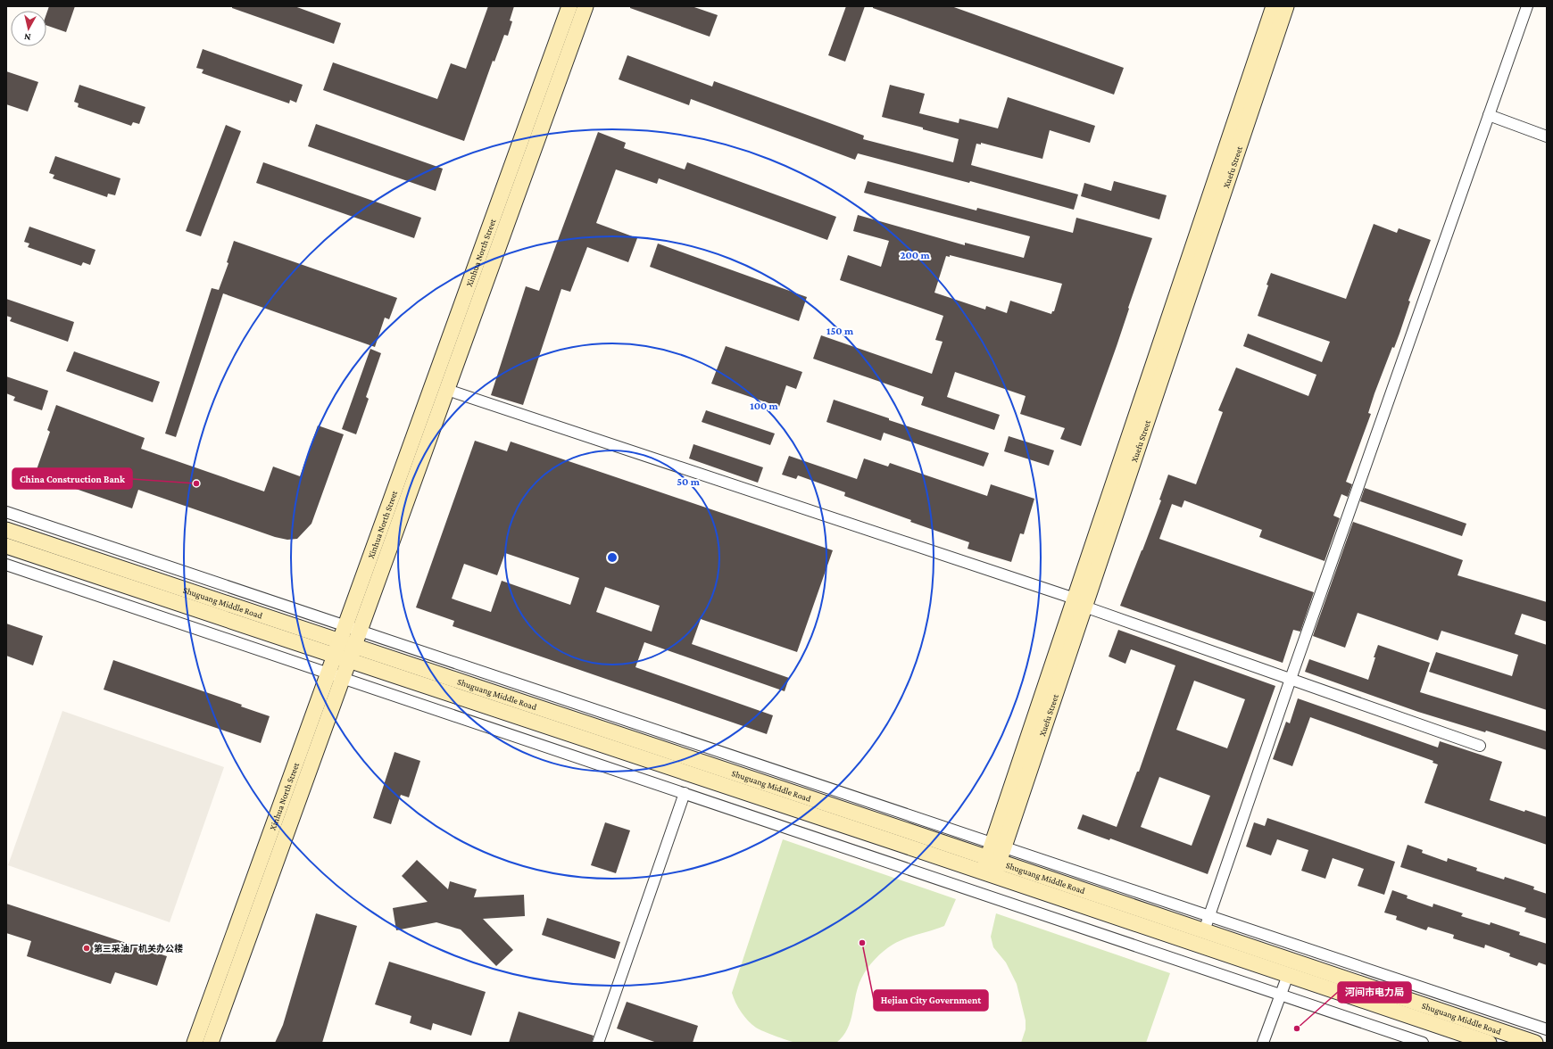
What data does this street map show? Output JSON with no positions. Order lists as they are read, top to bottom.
{
  "streets": {
    "main road": ["Xuefu Street", "Xinhua North Street", "Shuguang Middle Road"]
  },
  "crossings": [
    ["Xuefu Street", "Shuguang Middle Road"],
    ["Xinhua North Street", "Shuguang Middle Road"]
  ],
  "places": [
    "China Construction Bank",
    "Hejian City Government",
    "第三采油厂机关办公楼",
    "河间市电力局"
  ],
  "north": "bottom",
  "rings": [
    "200 m",
    "150 m",
    "100 m",
    "50 m"
  ]
}
